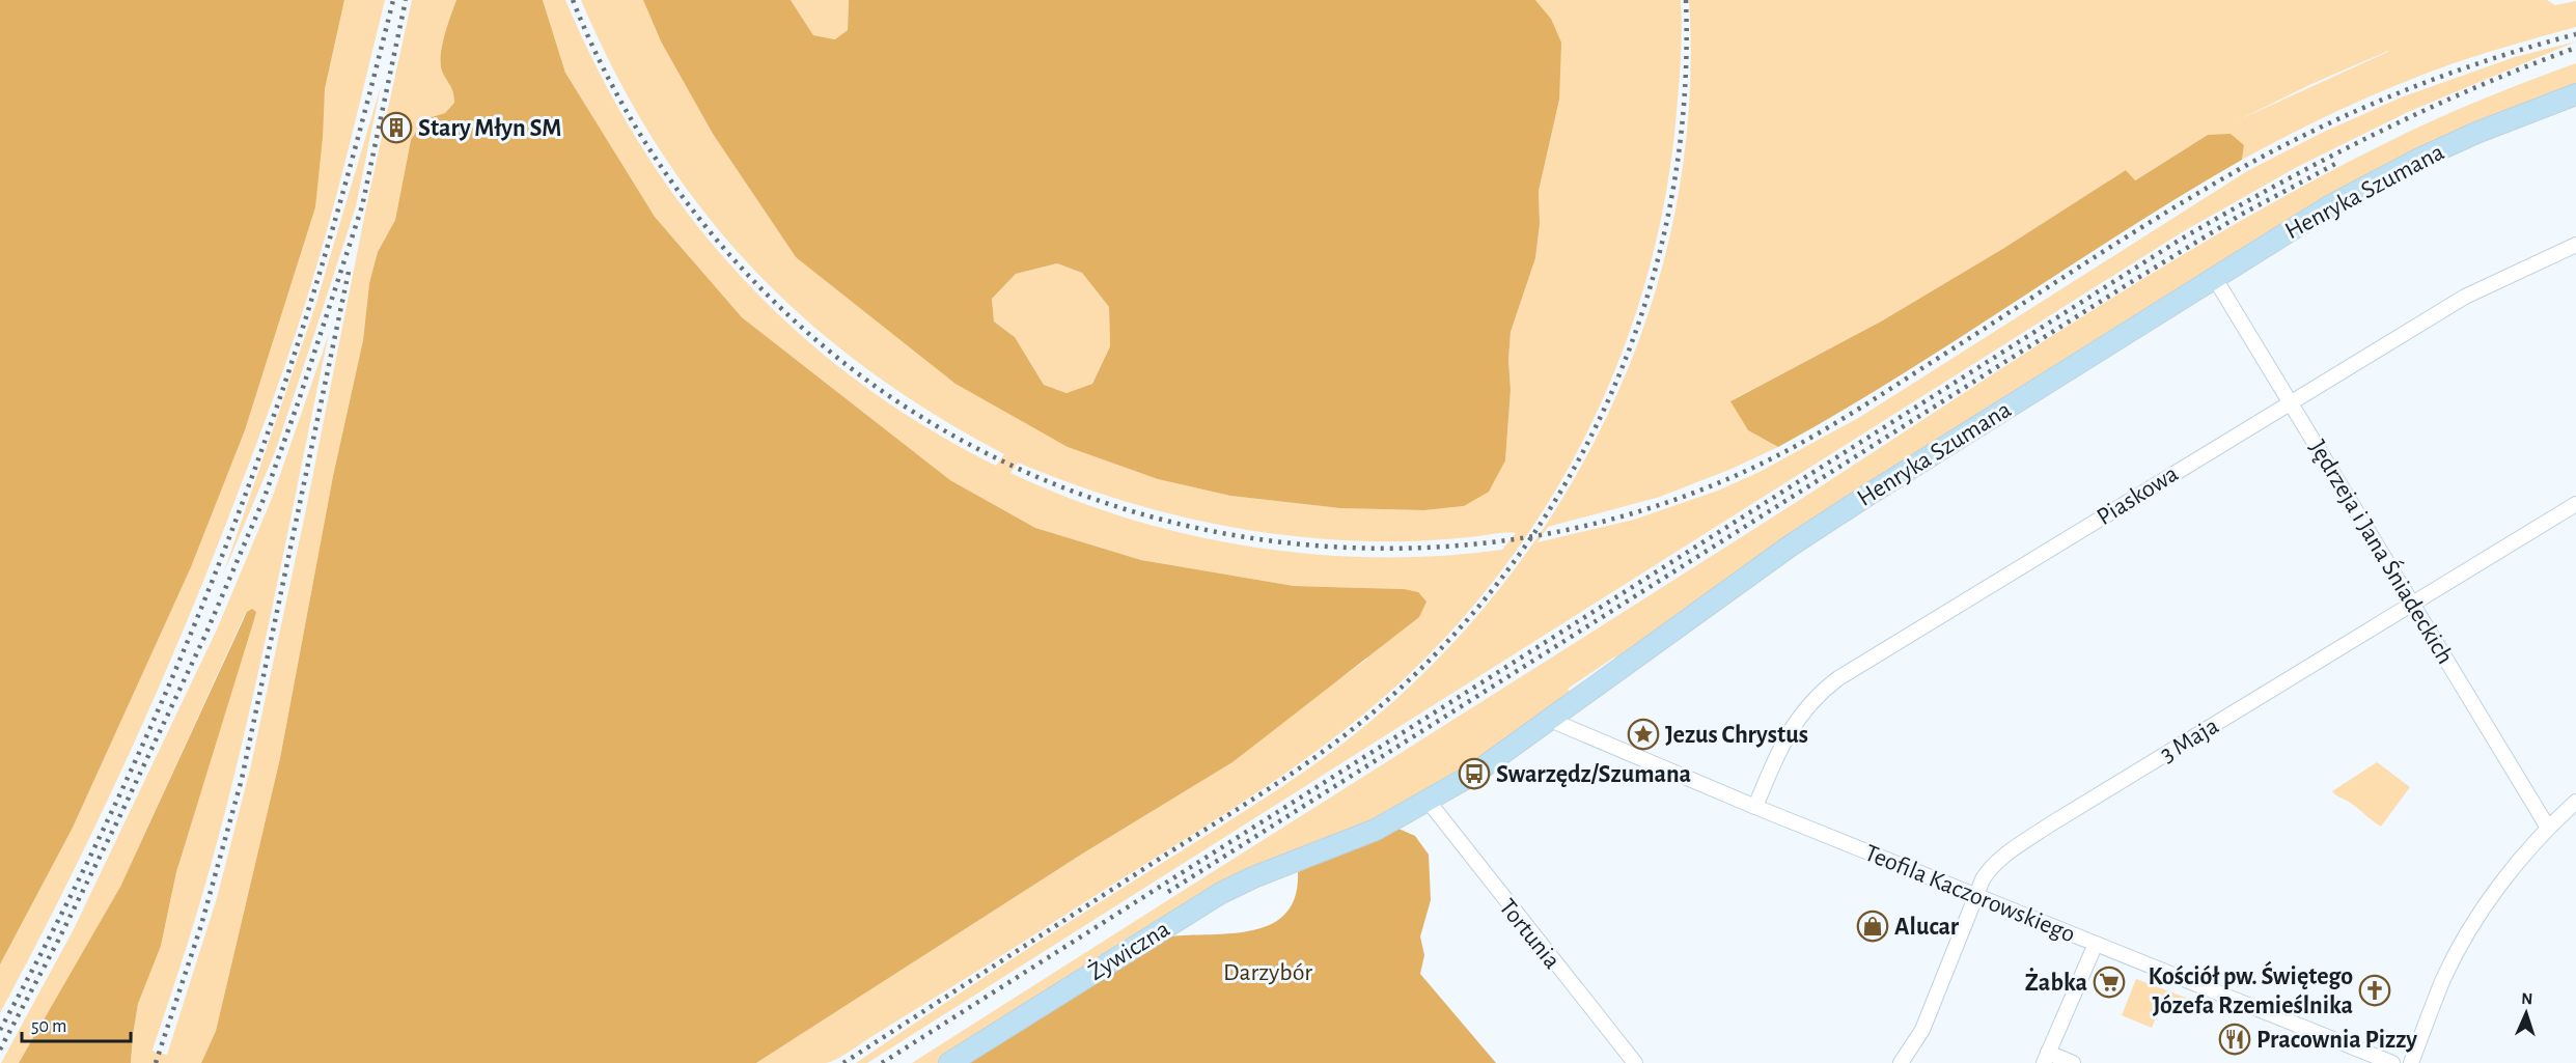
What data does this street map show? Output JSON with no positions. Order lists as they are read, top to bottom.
{
  "streets": {
    "street": [
      "Henryka Szumana",
      "Piaskowa",
      "Jędrzeja i Jana Śniadeckich",
      "3 Maja",
      "Teofila Kaczorowskiego",
      "Tortunia",
      "Żywiczna"
    ]
  },
  "crossings": [
    ["Henryka Szumana", "Jędrzeja i Jana Śniadeckich"],
    ["Henryka Szumana", "Teofila Kaczorowskiego"],
    ["Henryka Szumana", "Tortunia"],
    ["Henryka Szumana", "Żywiczna"],
    ["Piaskowa", "Jędrzeja i Jana Śniadeckich"],
    ["Piaskowa", "Teofila Kaczorowskiego"],
    ["Jędrzeja i Jana Śniadeckich", "3 Maja"],
    ["3 Maja", "Teofila Kaczorowskiego"]
  ],
  "parks": ["Darzybór"],
  "places": {
    "building": ["Stary Młyn SM"],
    "place": ["Jezus Chrystus"],
    "bus stop": ["Swarzędz/Szumana"],
    "shop": ["Alucar"],
    "supermarket": ["Żabka"],
    "church": ["Kościół pw. Świętego Józefa Rzemieślnika"],
    "restaurant": ["Pracownia Pizzy"]
  },
  "scale_bar": "50 m",
  "north": "top"
}
